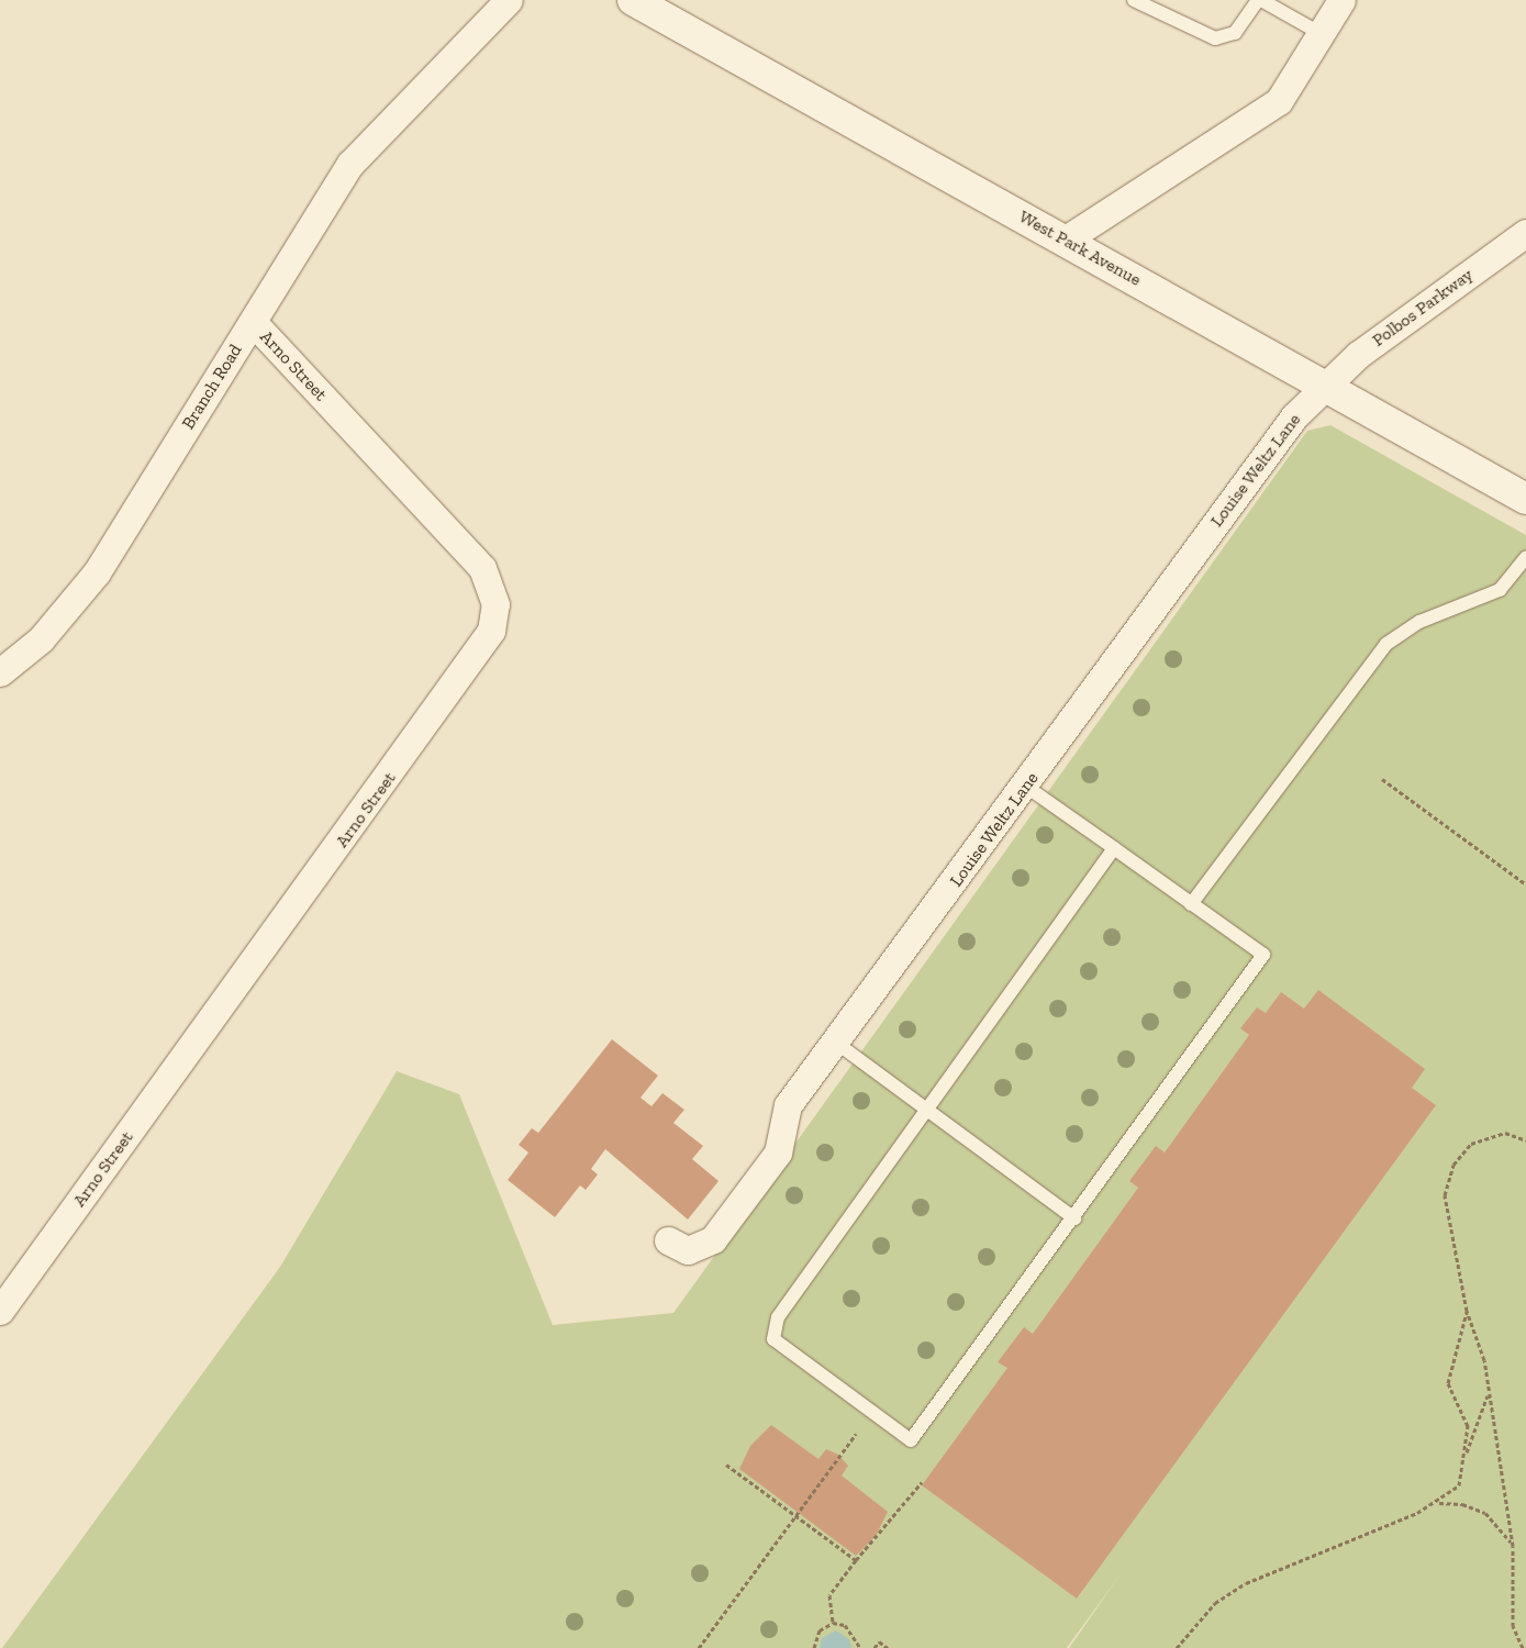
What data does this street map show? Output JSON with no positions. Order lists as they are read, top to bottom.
{
  "streets": {
    "street": [
      "West Park Avenue",
      "Polbos Parkway",
      "Arno Street",
      "Branch Road",
      "Louise Weltz Lane"
    ]
  },
  "crossings": [
    ["West Park Avenue", "Polbos Parkway"],
    ["West Park Avenue", "Louise Weltz Lane"],
    ["Polbos Parkway", "Louise Weltz Lane"],
    ["Arno Street", "Branch Road"]
  ]
}
